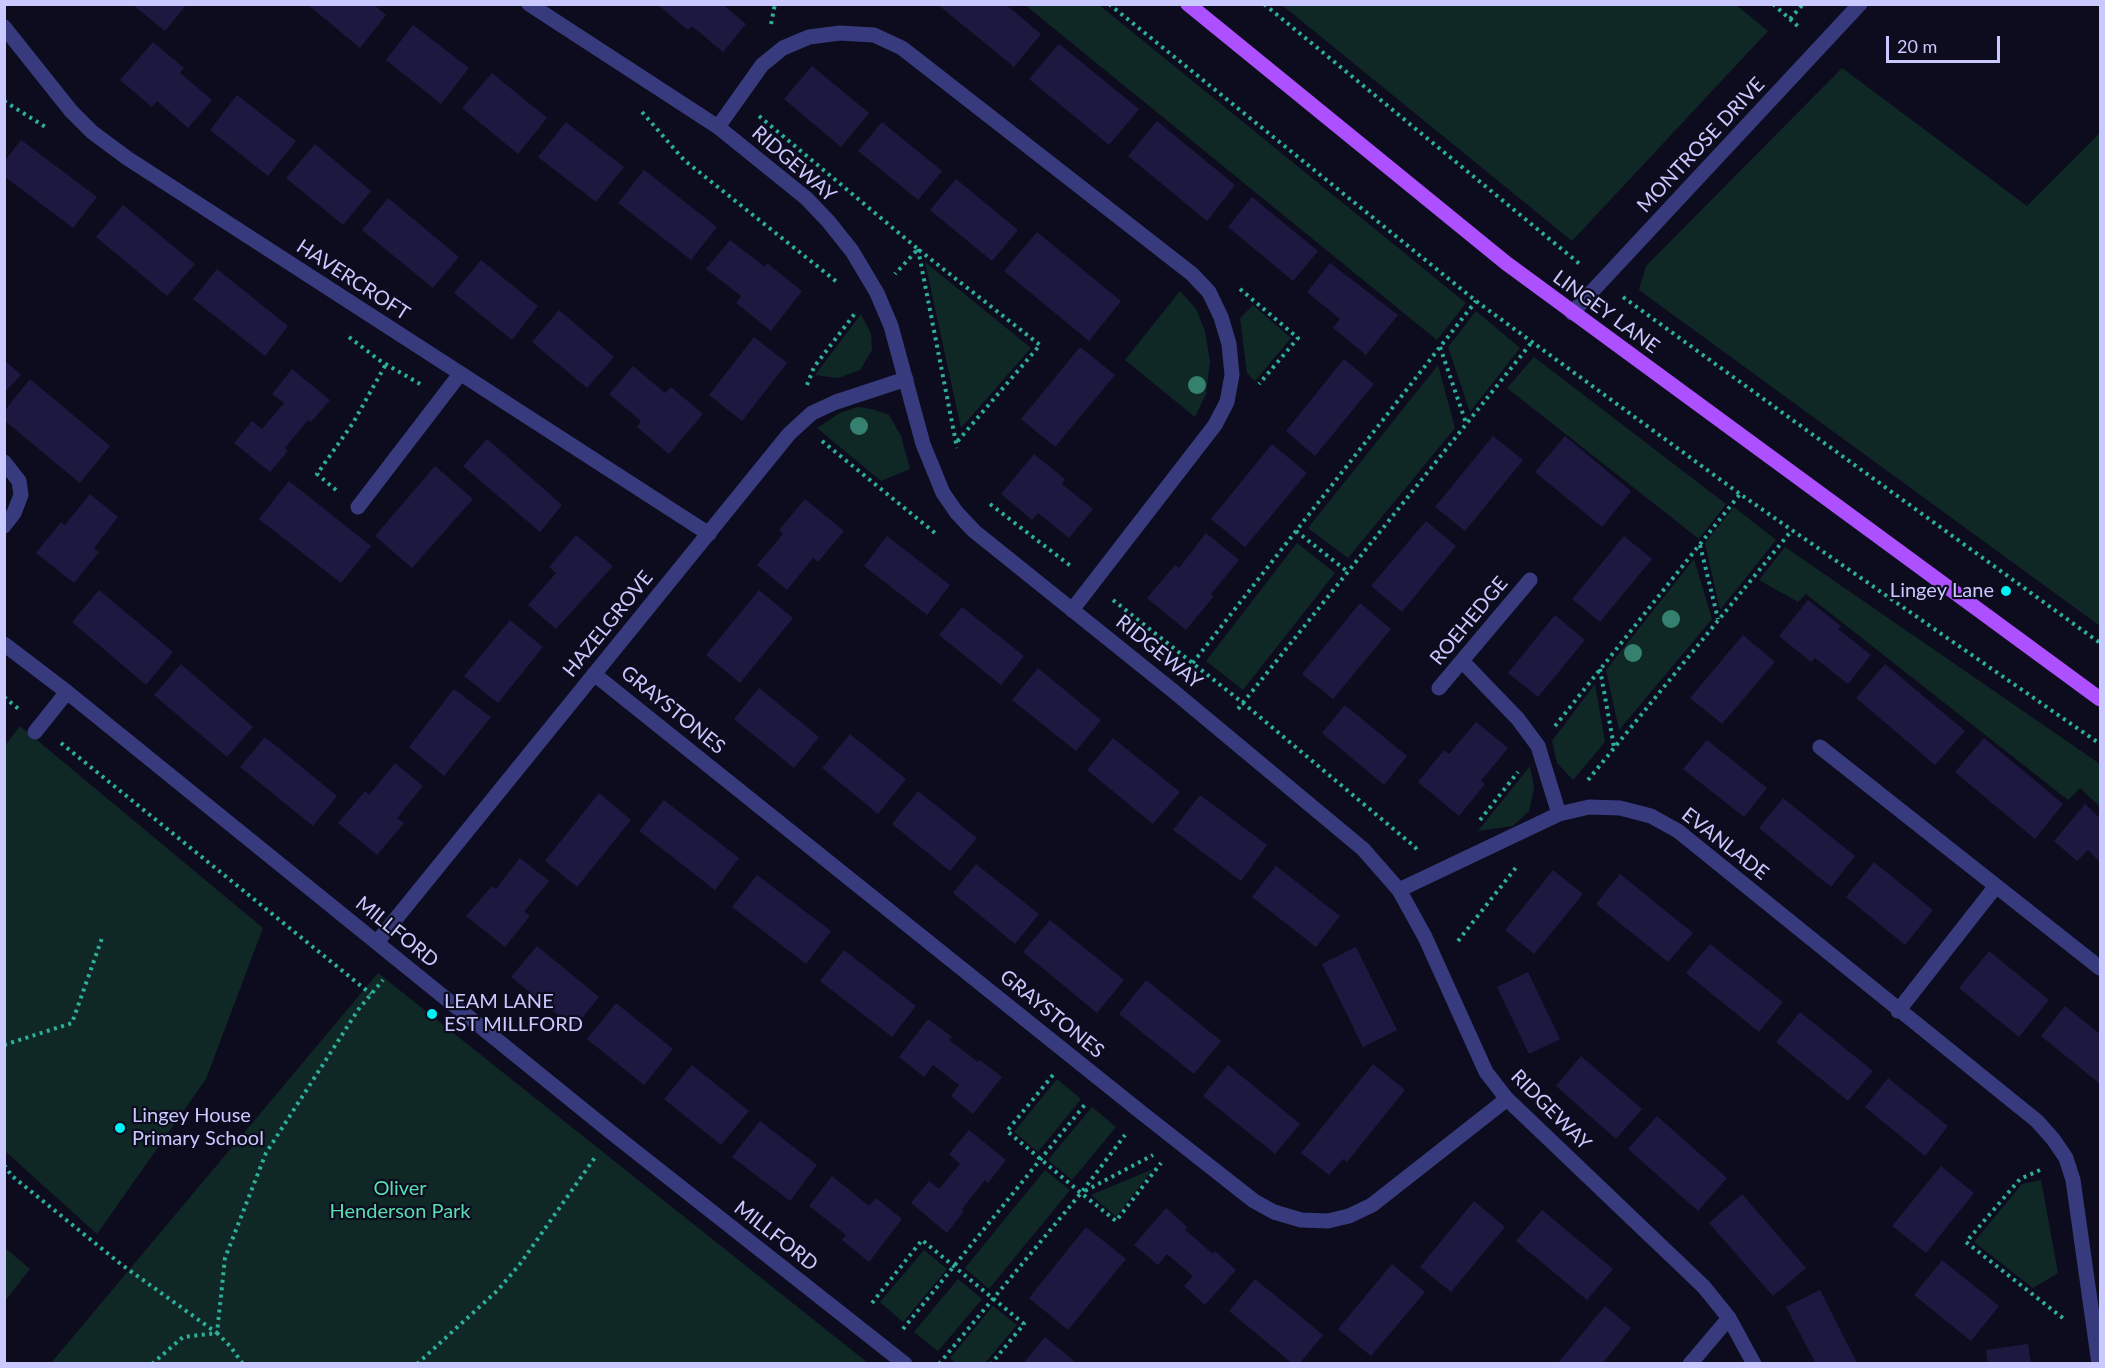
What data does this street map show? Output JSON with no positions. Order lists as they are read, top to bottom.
{
  "streets": {
    "main road": ["LINGEY LANE"],
    "street": [
      "MONTROSE DRIVE",
      "RIDGEWAY",
      "HAVERCROFT",
      "ROEHEDGE",
      "HAZELGROVE",
      "GRAYSTONES",
      "EVANLADE",
      "MILLFORD"
    ]
  },
  "crossings": [
    ["MONTROSE DRIVE", "LINGEY LANE"],
    ["RIDGEWAY", "HAZELGROVE"],
    ["RIDGEWAY", "GRAYSTONES"],
    ["RIDGEWAY", "EVANLADE"],
    ["HAVERCROFT", "HAZELGROVE"],
    ["HAZELGROVE", "GRAYSTONES"],
    ["HAZELGROVE", "MILLFORD"]
  ],
  "parks": ["Oliver Henderson Park"],
  "places": ["Lingey Lane", "LEAM LANE EST MILLFORD", "Lingey House Primary School"],
  "scale_bar": "20 m"
}
